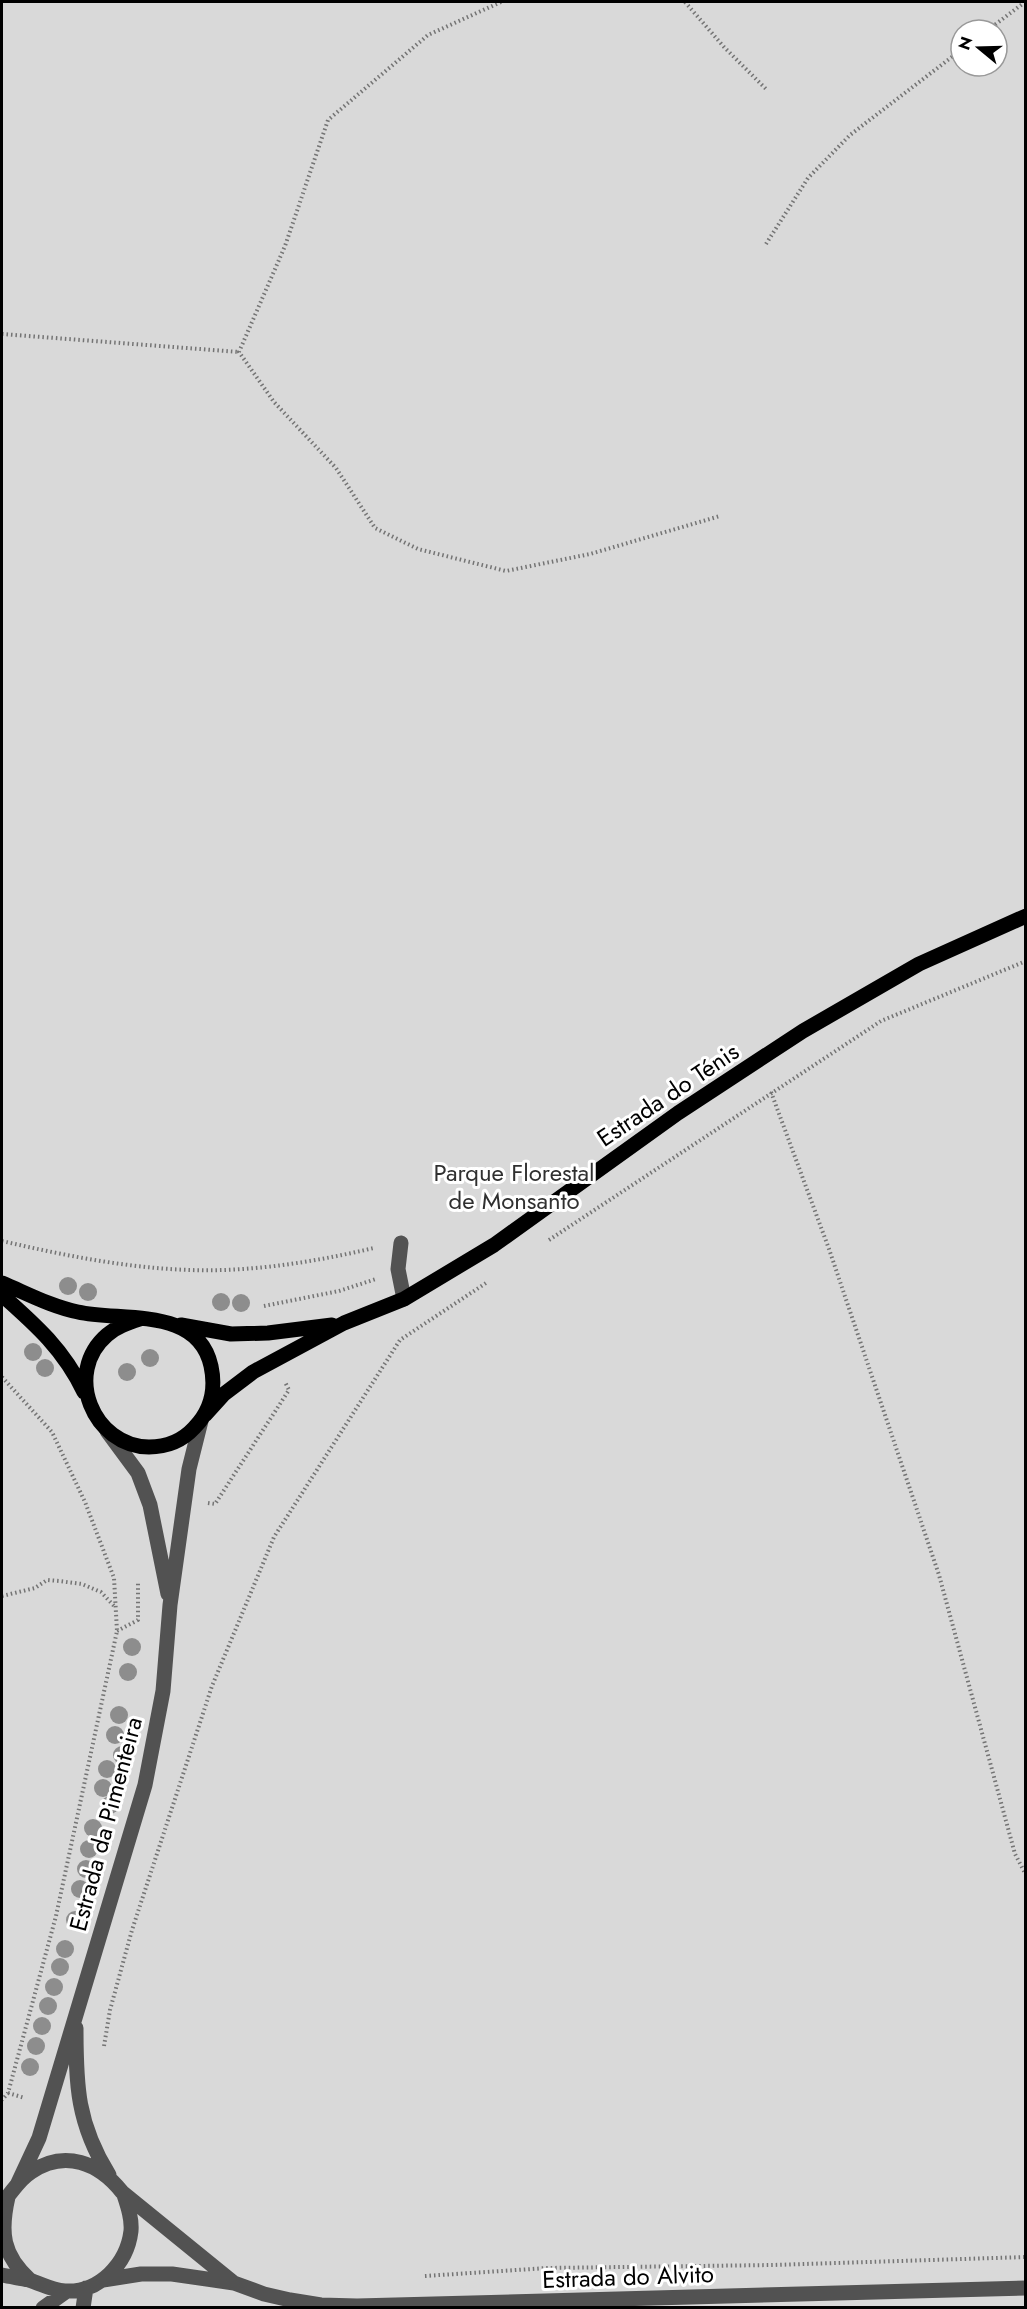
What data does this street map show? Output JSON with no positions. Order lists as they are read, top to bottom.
{
  "streets": {
    "main road": ["Estrada do Ténis", "Estrada da Pimenteira"],
    "street": ["Estrada do Alvito"]
  },
  "crossings": [
    ["Estrada do Ténis", "Estrada da Pimenteira"],
    ["Estrada da Pimenteira", "Estrada do Alvito"]
  ],
  "parks": ["Parque Florestal de Monsanto"],
  "north": "left"
}
